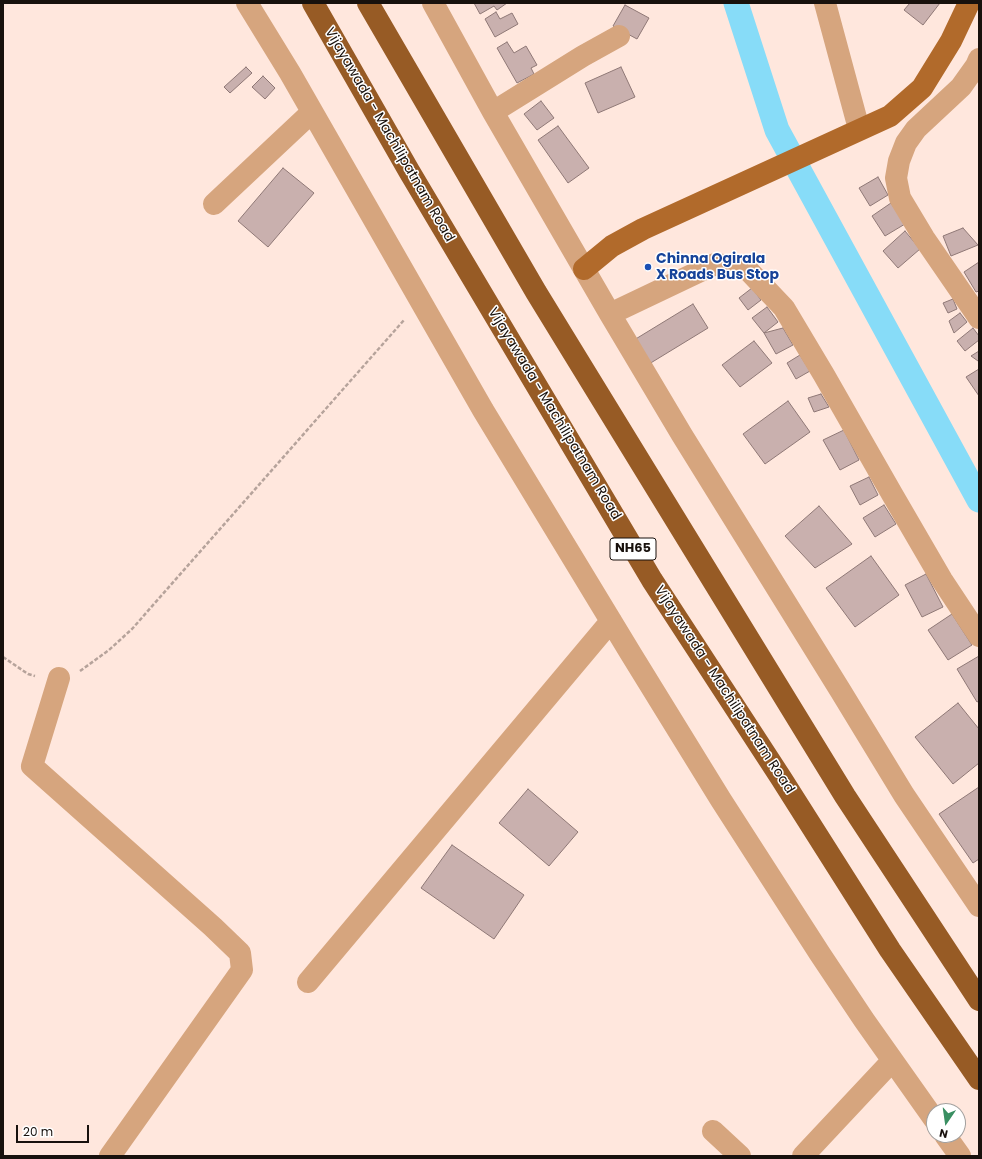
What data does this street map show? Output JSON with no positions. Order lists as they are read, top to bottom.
{
  "streets": {
    "highway": ["Vijayawada - Machilipatnam Road", "NH65"]
  },
  "places": ["Chinna Ogirala X Roads Bus Stop"],
  "scale_bar": "20 m",
  "north": "bottom"
}
